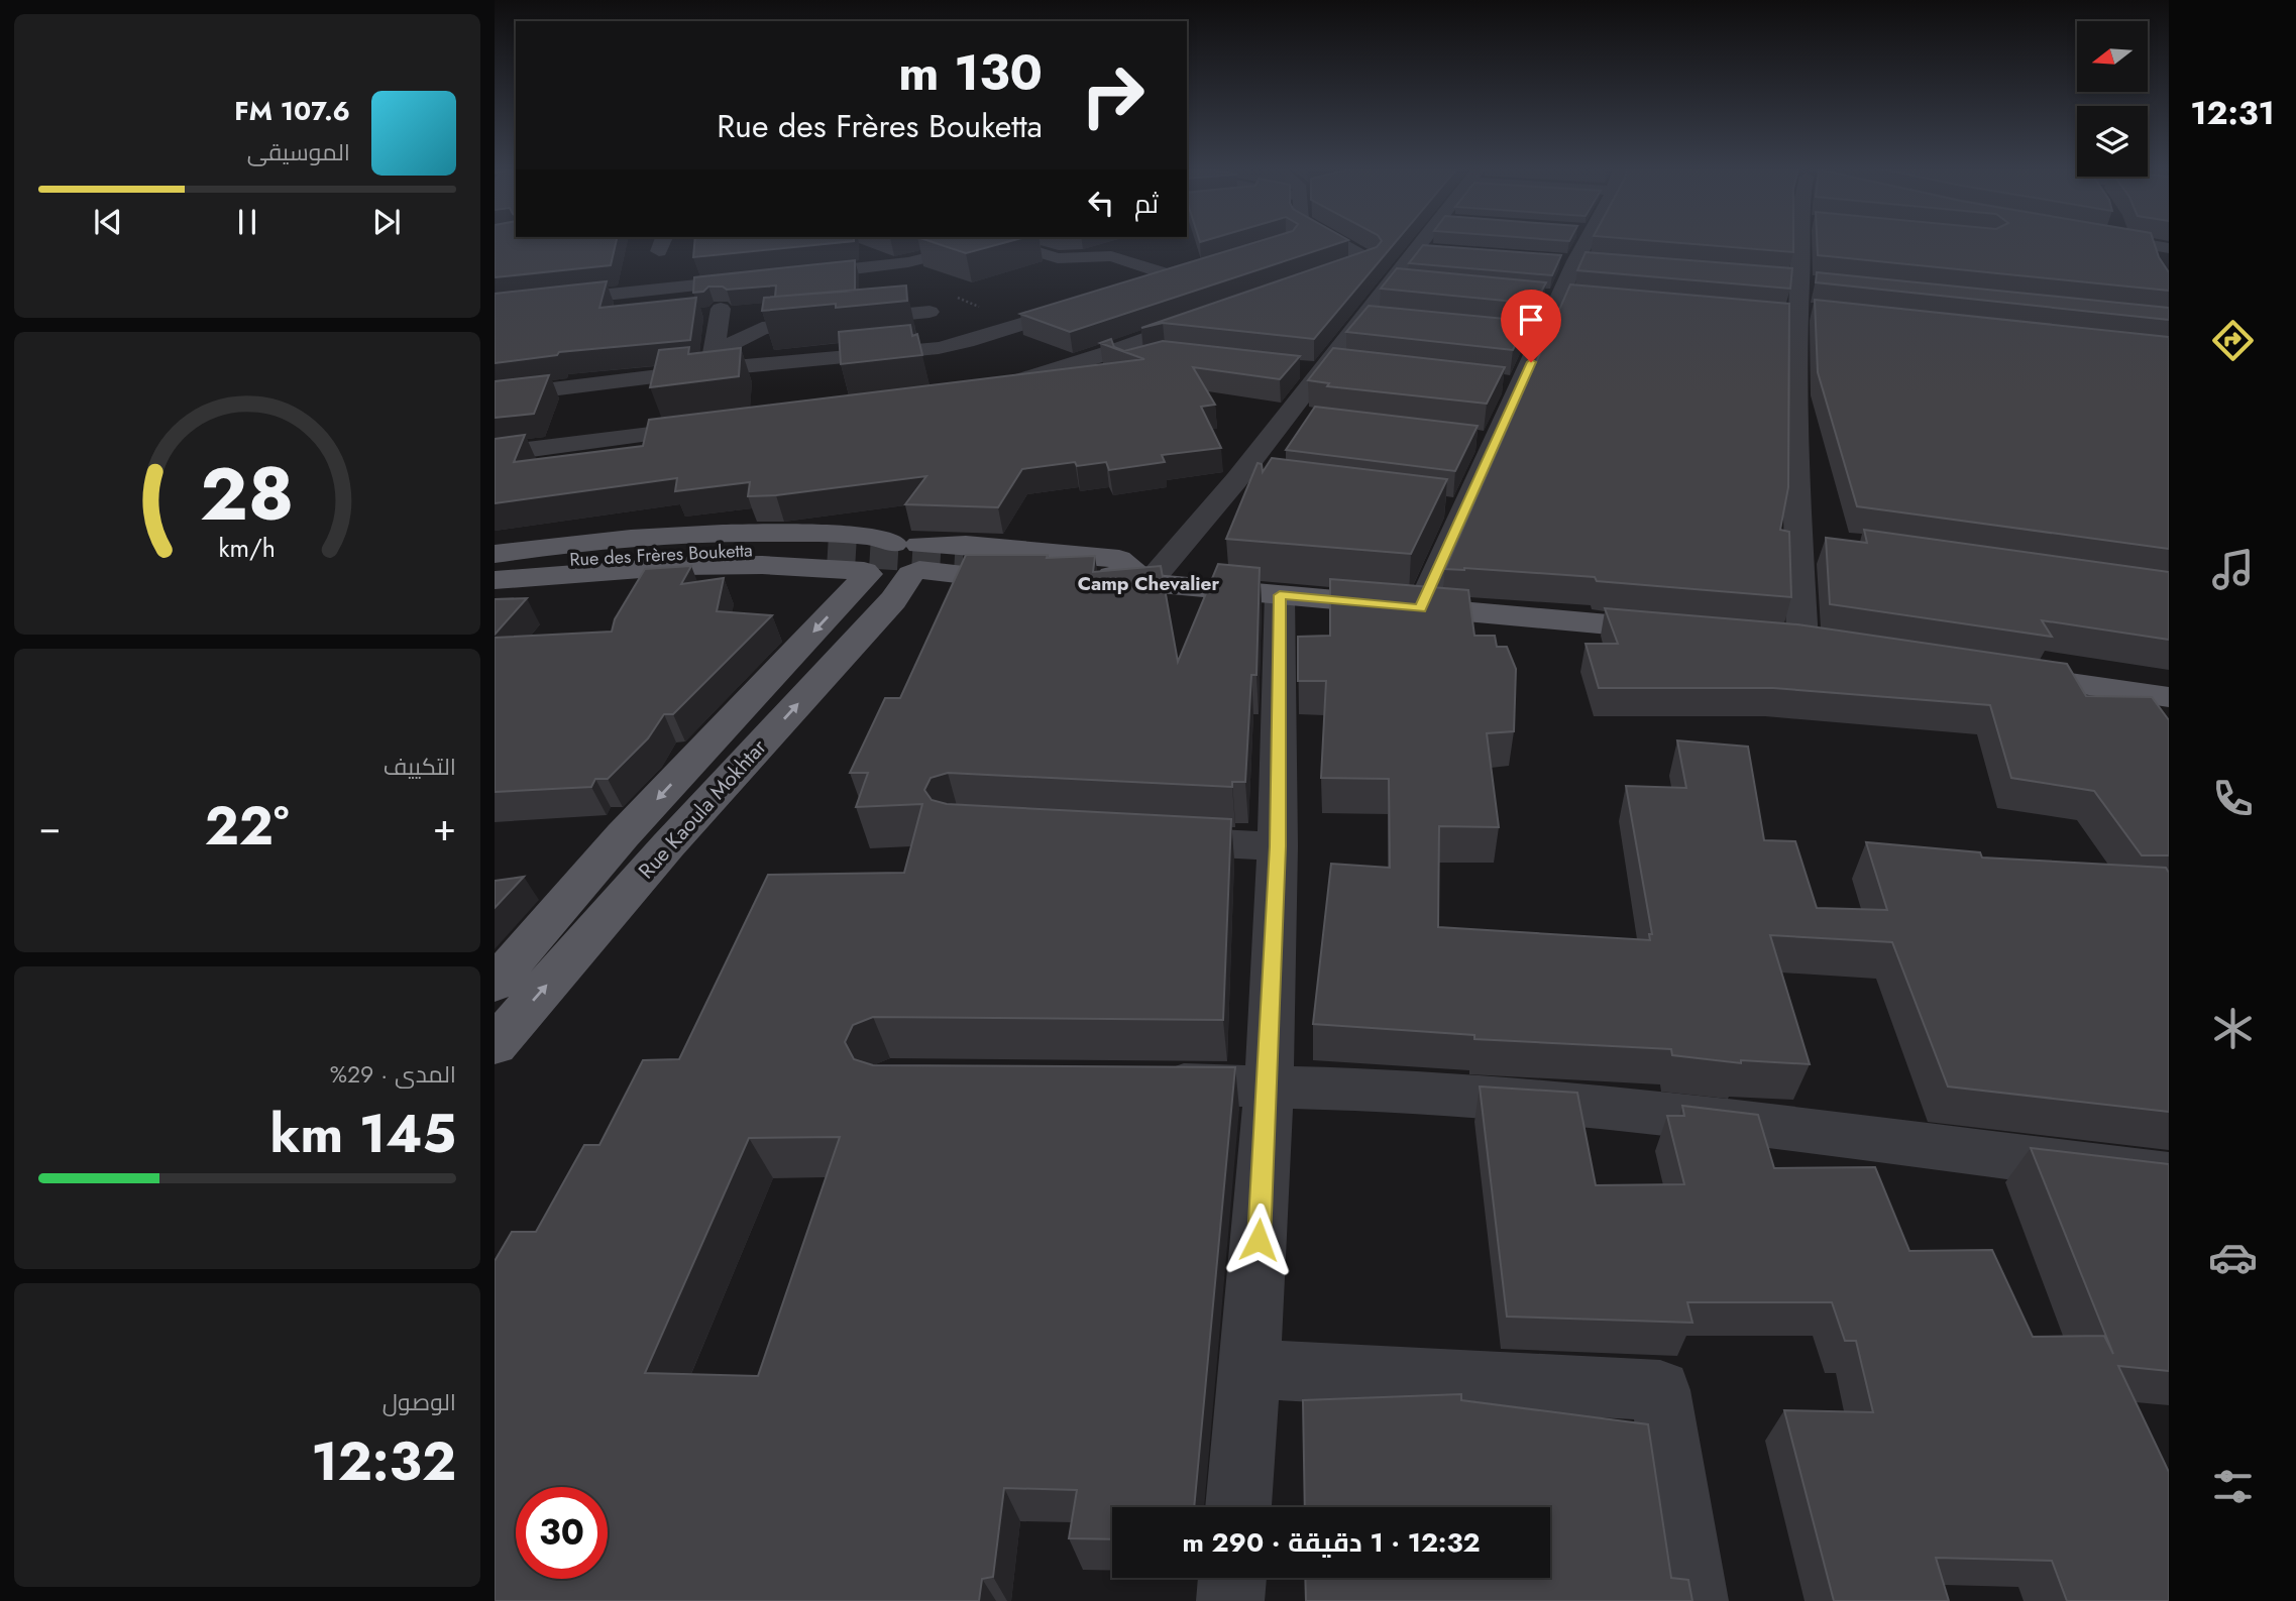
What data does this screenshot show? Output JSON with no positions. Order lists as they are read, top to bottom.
{
  "streets": {
    "main road": ["Rue des Frères Bouketta", "Rue Kaoula Mokhtar"]
  },
  "districts": ["Camp Chevalier"],
  "north": "left",
  "page": {
    "tabs": "12:31",
    "turn": ["130 m", "Rue des Frères Bouketta"],
    "song": ["107.6 FM", "الموسيقى"],
    "then": "ثم",
    "tile": [
      "التكييف",
      ["المدى · 29%", "145 km"],
      ["الوصول", "12:32"]
    ],
    "heat": ["−", "22°", "+"],
    "limit": "30",
    "trip": "12:32 · 1 دقيقة · 290 m",
    "gauge": ["28", "km/h"]
  }
}
